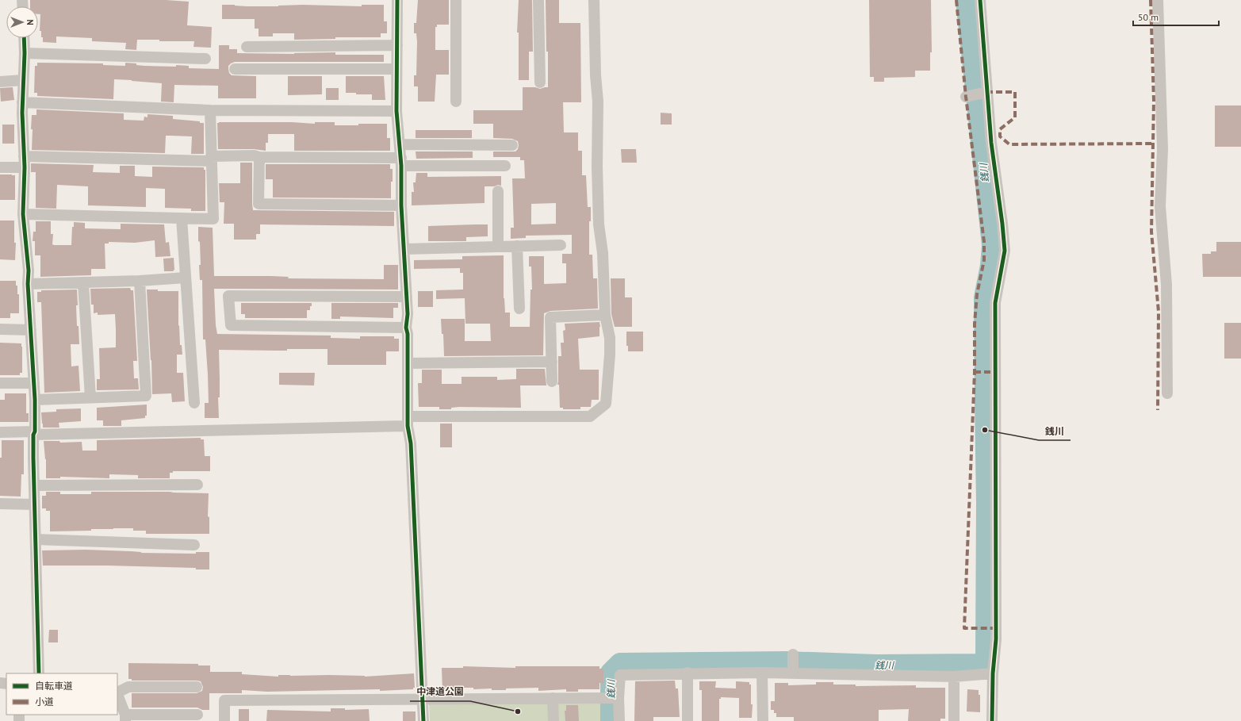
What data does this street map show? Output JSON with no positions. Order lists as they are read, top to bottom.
{
  "water": ["銭川"],
  "places": ["銭川", "中津道公園"],
  "legend": ["自転車道", "小道"],
  "scale_bar": "50 m",
  "north": "right"
}
